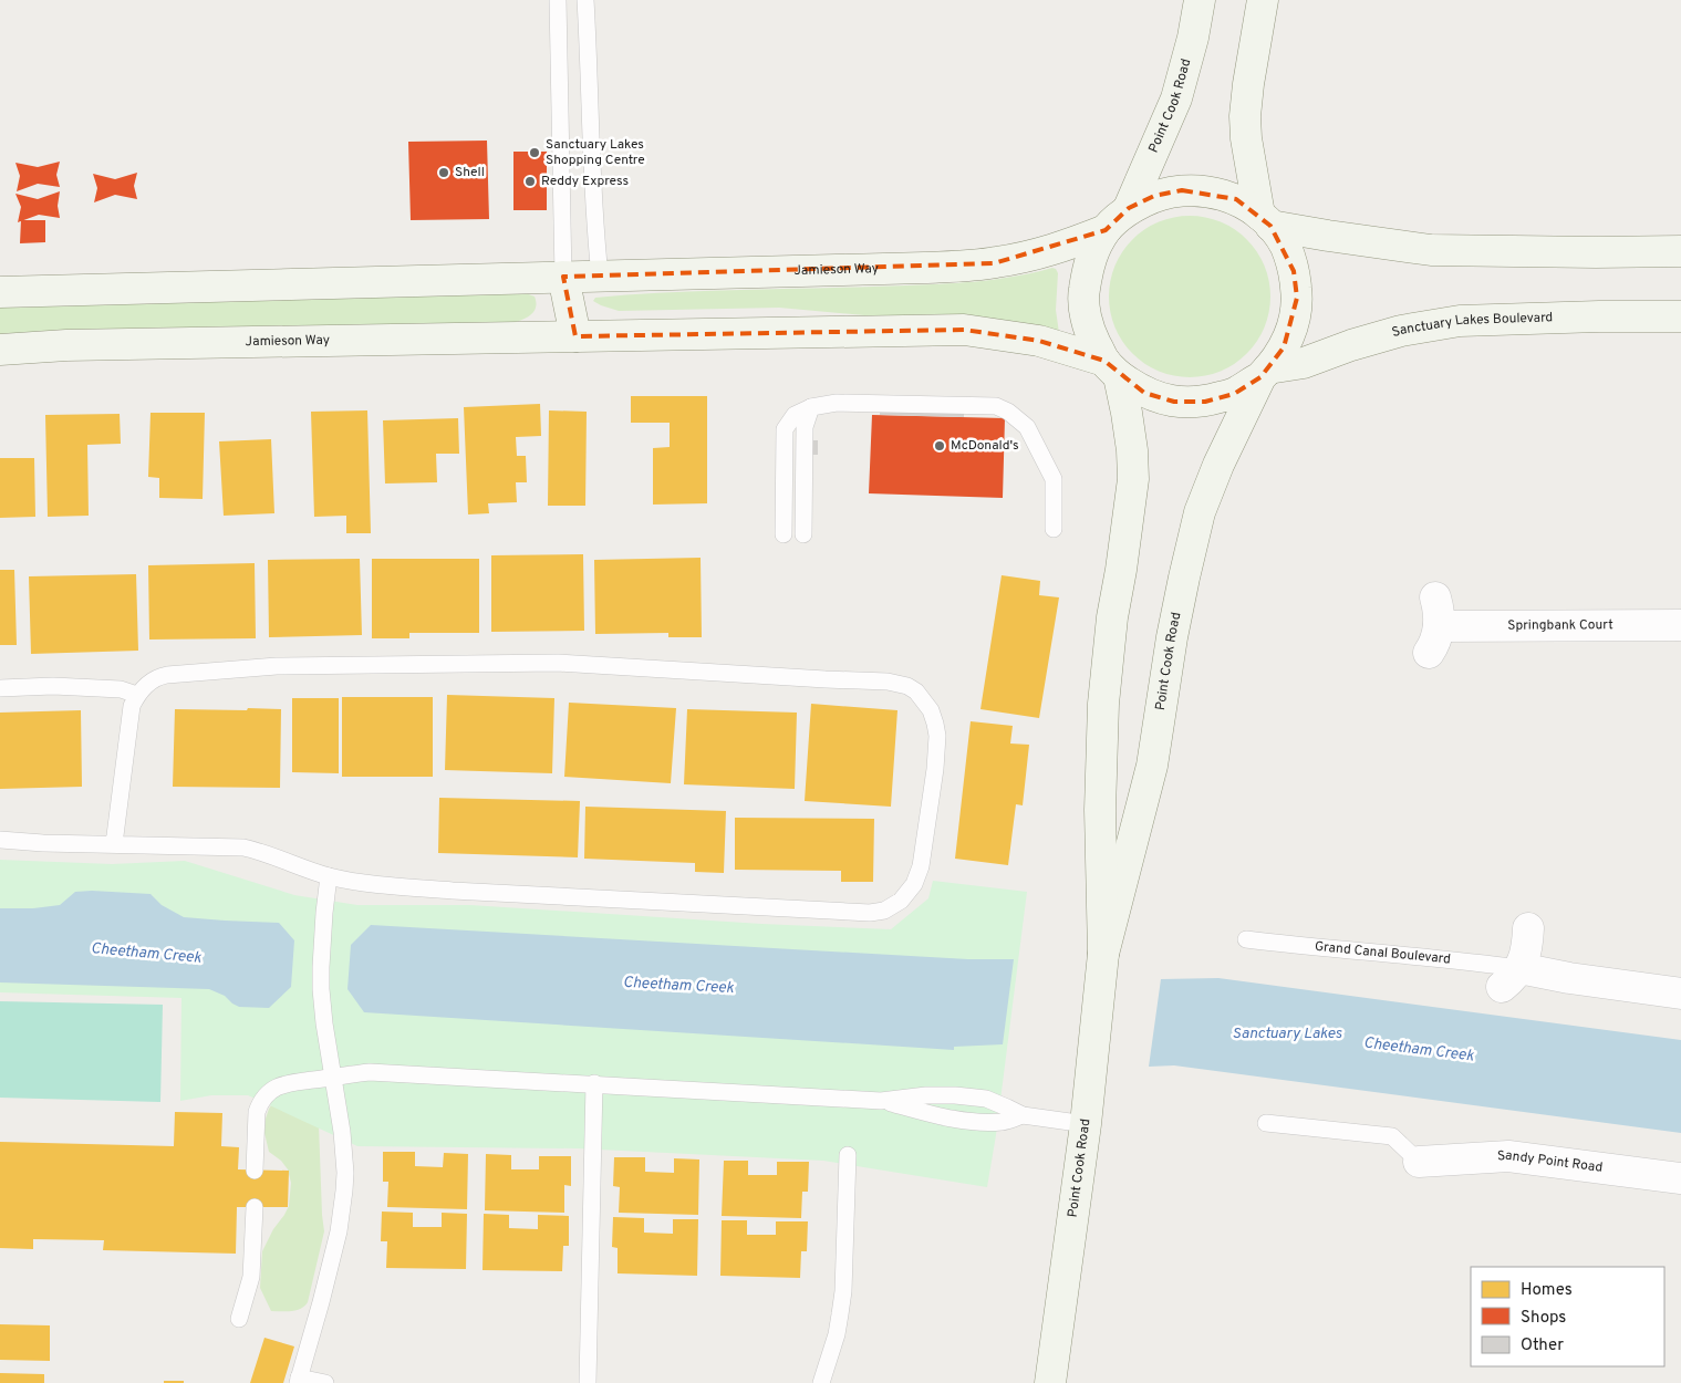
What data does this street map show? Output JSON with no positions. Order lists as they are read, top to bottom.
{
  "streets": {
    "street": [
      "Point Cook Road",
      "Jamieson Way",
      "Sanctuary Lakes Boulevard",
      "Springbank Court",
      "Grand Canal Boulevard",
      "Sandy Point Road"
    ]
  },
  "crossings": [
    ["Point Cook Road", "Jamieson Way"],
    ["Point Cook Road", "Sanctuary Lakes Boulevard"]
  ],
  "water": ["Cheetham Creek", "Sanctuary Lakes"],
  "places": [
    "Sanctuary Lakes Shopping Centre",
    "Shell",
    "Reddy Express",
    "McDonald's"
  ],
  "legend": ["Homes", "Shops", "Other"]
}
